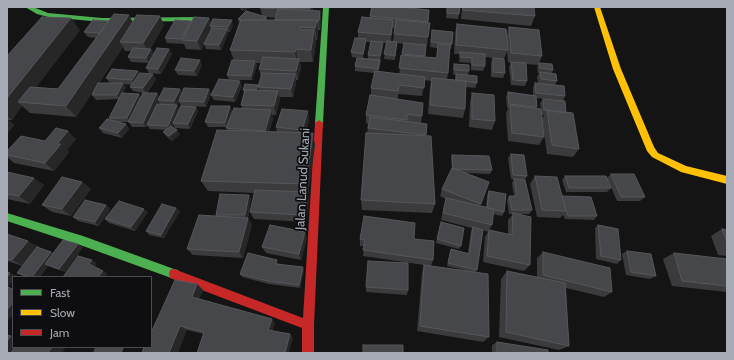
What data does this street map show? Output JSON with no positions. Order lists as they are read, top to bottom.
{
  "streets": {
    "street": ["Jalan Lanud Sukani"]
  },
  "legend": ["Fast", "Slow", "Jam"]
}
